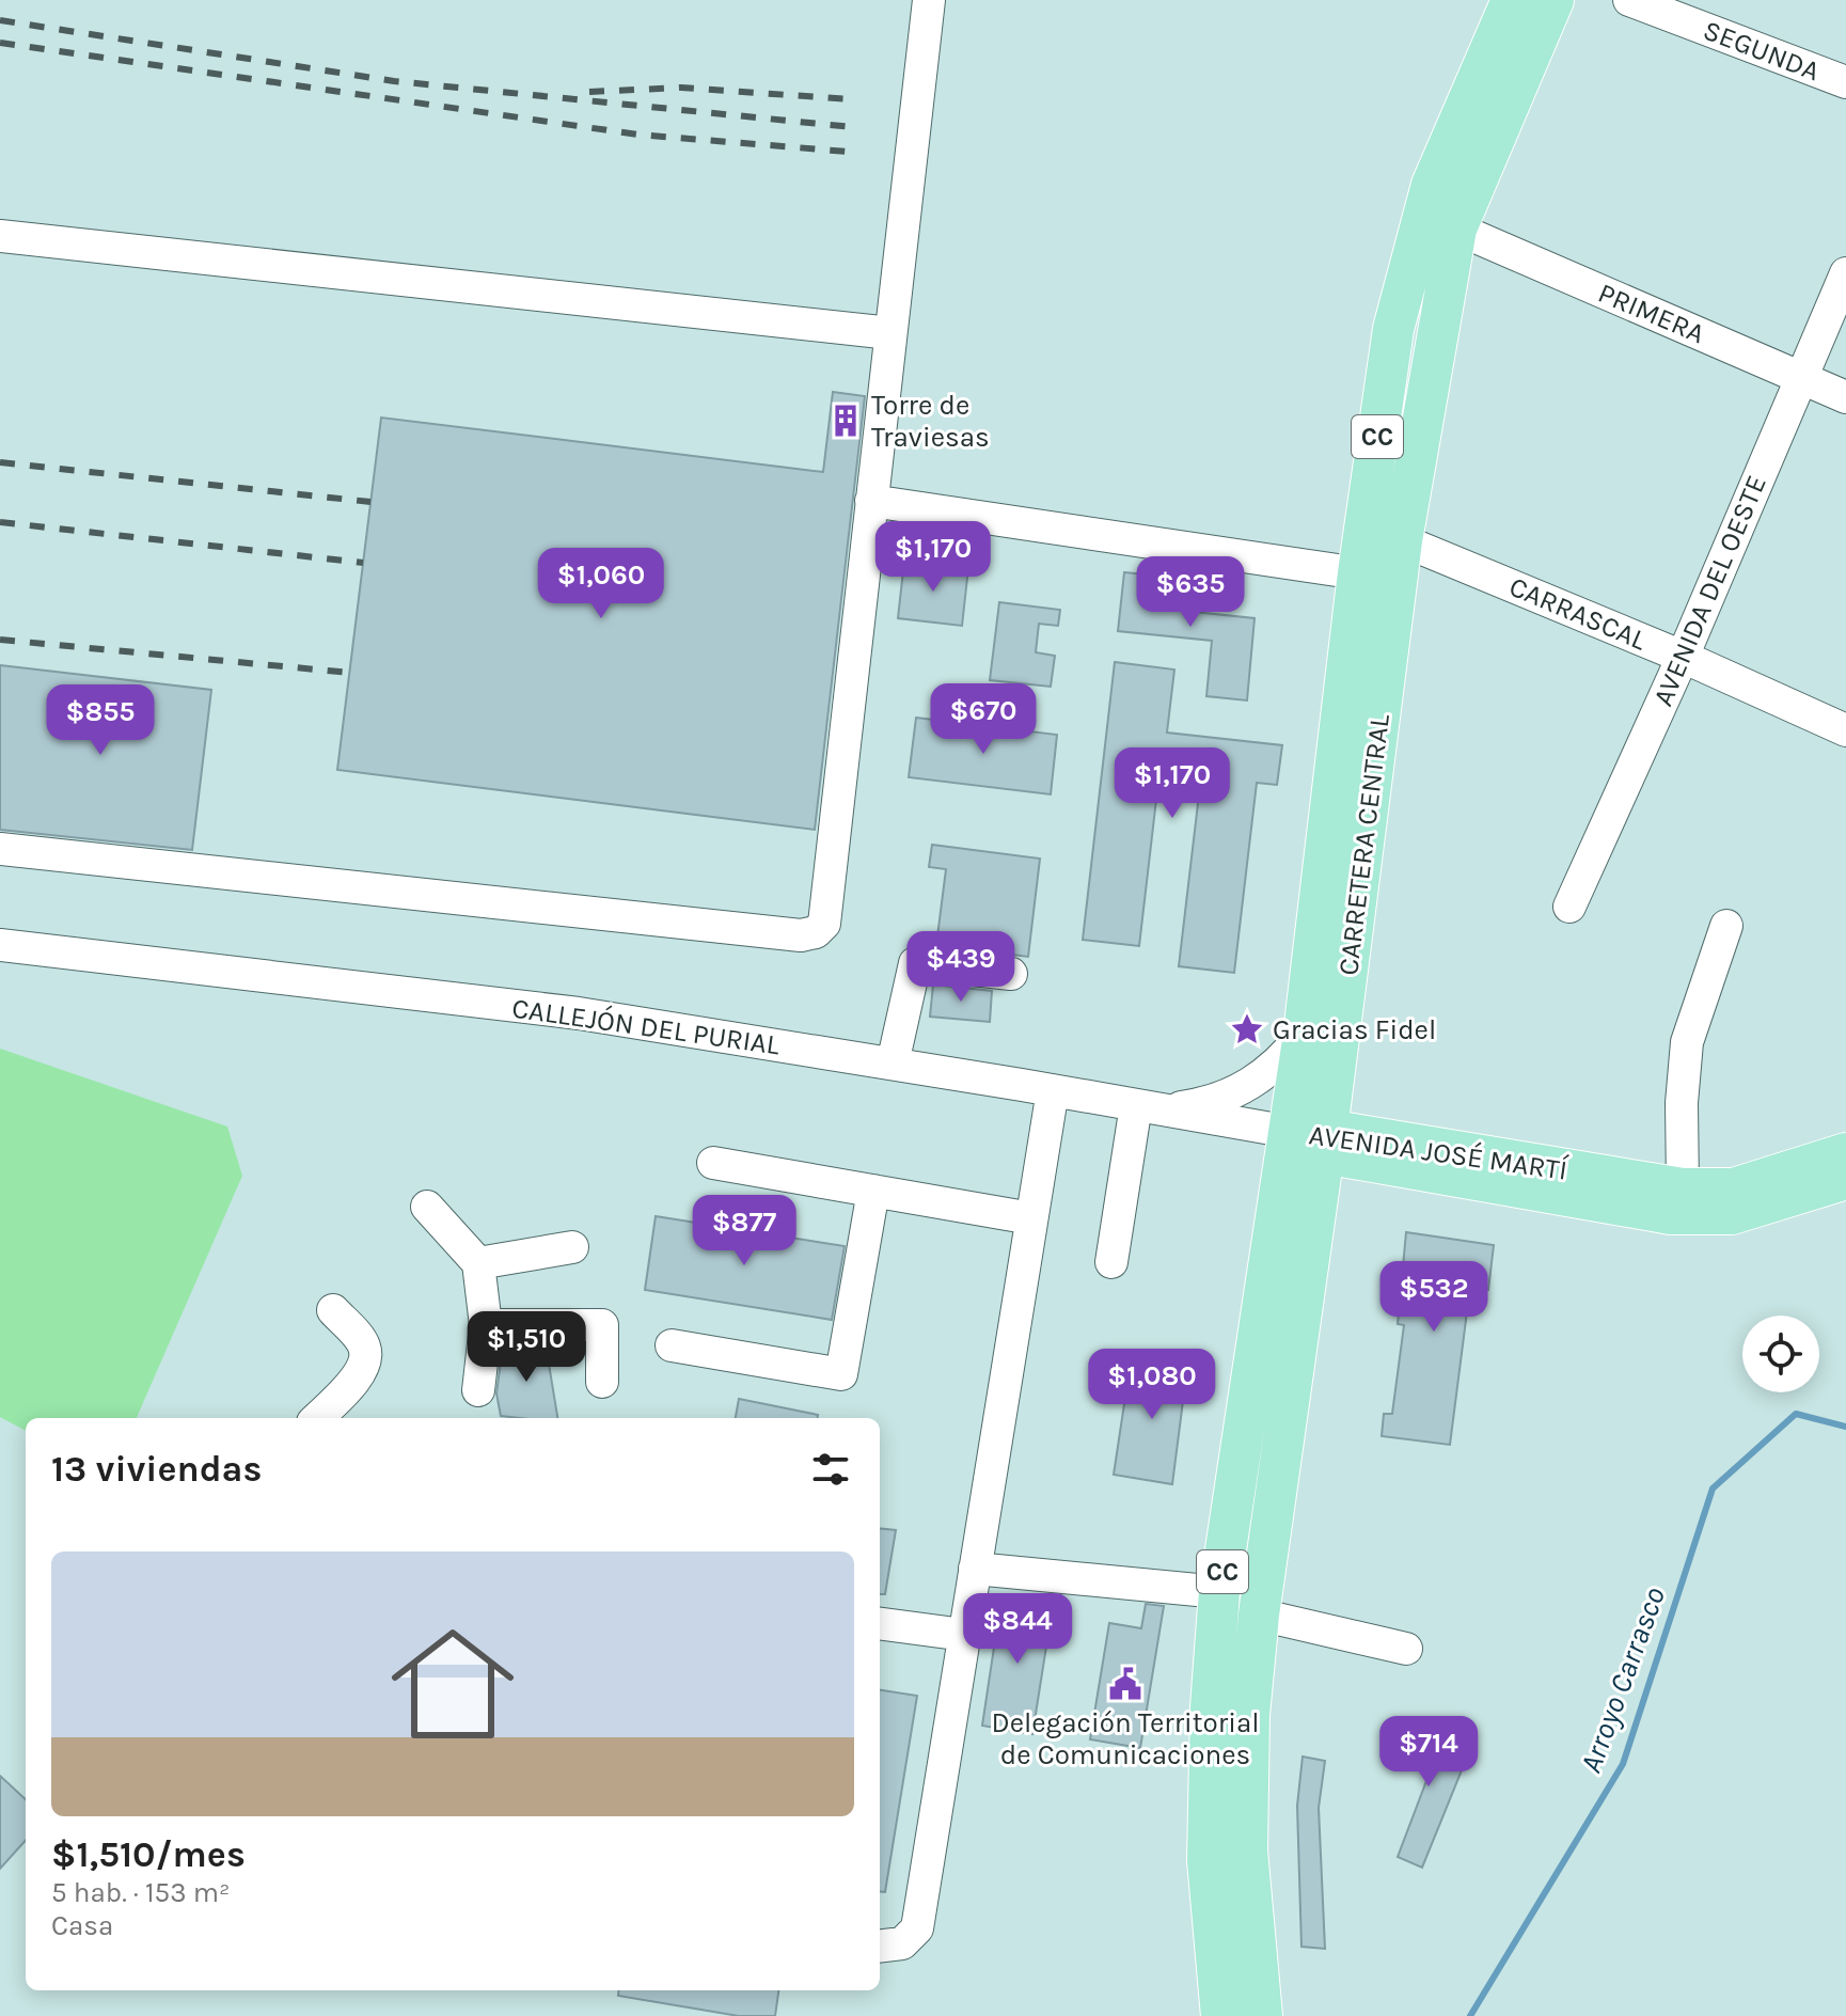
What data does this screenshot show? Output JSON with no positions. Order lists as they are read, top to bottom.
{
  "streets": {
    "main road": ["CC", "CARRETERA CENTRAL", "AVENIDA JOSÉ MARTÍ"],
    "street": [
      "SEGUNDA",
      "PRIMERA",
      "AVENIDA DEL OESTE",
      "CARRASCAL",
      "CALLEJÓN DEL PURIAL"
    ]
  },
  "crossings": [
    ["PRIMERA", "AVENIDA DEL OESTE"],
    ["PRIMERA", "CARRETERA CENTRAL"],
    ["AVENIDA DEL OESTE", "CARRASCAL"],
    ["CARRASCAL", "CARRETERA CENTRAL"],
    ["CARRETERA CENTRAL", "CALLEJÓN DEL PURIAL"],
    ["CARRETERA CENTRAL", "AVENIDA JOSÉ MARTÍ"],
    ["CALLEJÓN DEL PURIAL", "AVENIDA JOSÉ MARTÍ"]
  ],
  "water": ["Arroyo Carrasco"],
  "places": {
    "building": ["Torre de Traviesas"],
    "place": ["Gracias Fidel"],
    "public building": ["Delegación Territorial de Comunicaciones"]
  },
  "page": {
    "price": [
      "$1,170",
      "$1,060",
      "$635",
      "$670",
      "$855",
      "$1,170",
      "$439",
      "$877",
      "$532",
      "$1,510",
      "$1,080",
      "$844",
      "$714"
    ],
    "heading": "13 viviendas",
    "list": [
      {
        "name": "$1,510/mes",
        "note": "5 hab. · 153 m² · Casa"
      }
    ]
  }
}
